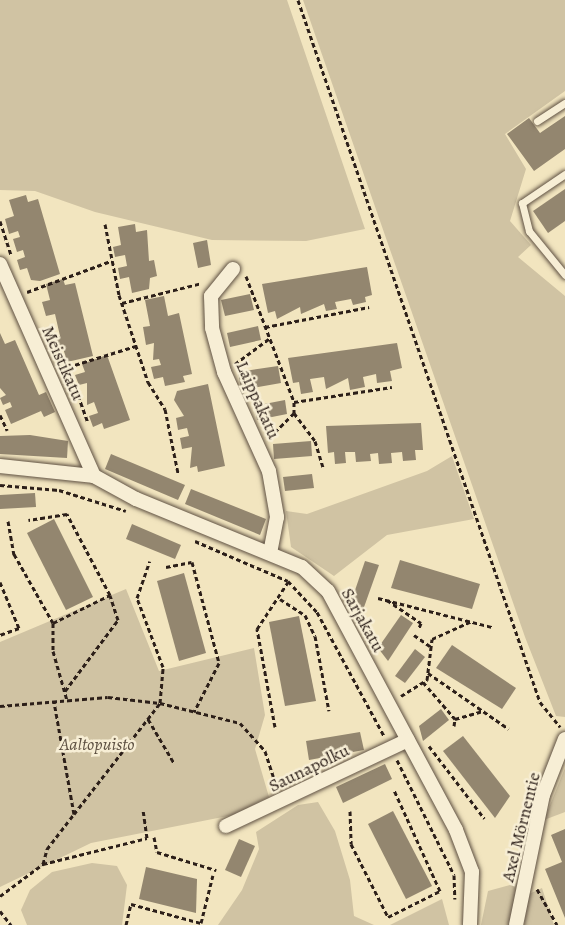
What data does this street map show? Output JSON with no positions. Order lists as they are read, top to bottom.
{
  "streets": {
    "street": [
      "Meistikatu",
      "Laippakatu",
      "Sarjakatu",
      "Saunapolku",
      "Axel Mörnentie"
    ]
  },
  "crossings": [
    ["Meistikatu", "Sarjakatu"],
    ["Laippakatu", "Sarjakatu"],
    ["Sarjakatu", "Saunapolku"]
  ],
  "parks": ["Aaltopuisto"]
}
